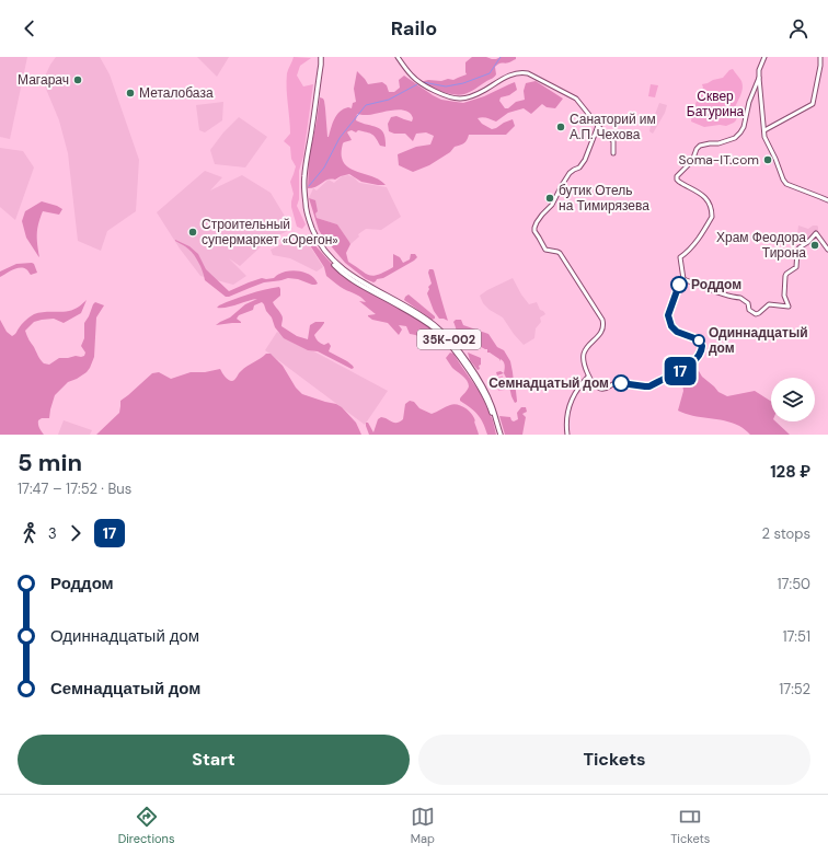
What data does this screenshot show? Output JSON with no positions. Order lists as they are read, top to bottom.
{
  "streets": {
    "highway": ["35К-002"]
  },
  "parks": ["Сквер Батурина"],
  "places": [
    "Магарач",
    "Металобаза",
    "Санаторий им А.П. Чехова",
    "Soma-IT.com",
    "бутик Отель на Тимирязева",
    "Строительный супермаркет «Орегон»",
    "Храм Феодора Тирона",
    "Роддом",
    "Одиннадцатый дом",
    "Семнадцатый дом"
  ],
  "lines": ["bus line 17"],
  "page": {
    "header": "Railo",
    "on_map": "17",
    "heading": ["5 min", "17:47 – 17:52 · Bus", "128 ₽"],
    "legs": ["3", "17", "2 stops"],
    "list": [
      {
        "name": "Роддом",
        "value": "17:50"
      },
      {
        "name": "Одиннадцатый дом",
        "value": "17:51"
      },
      {
        "name": "Семнадцатый дом",
        "value": "17:52"
      }
    ],
    "buttons": ["Start", "Tickets"],
    "tabs": ["Directions", "Map", "Tickets"]
  }
}
